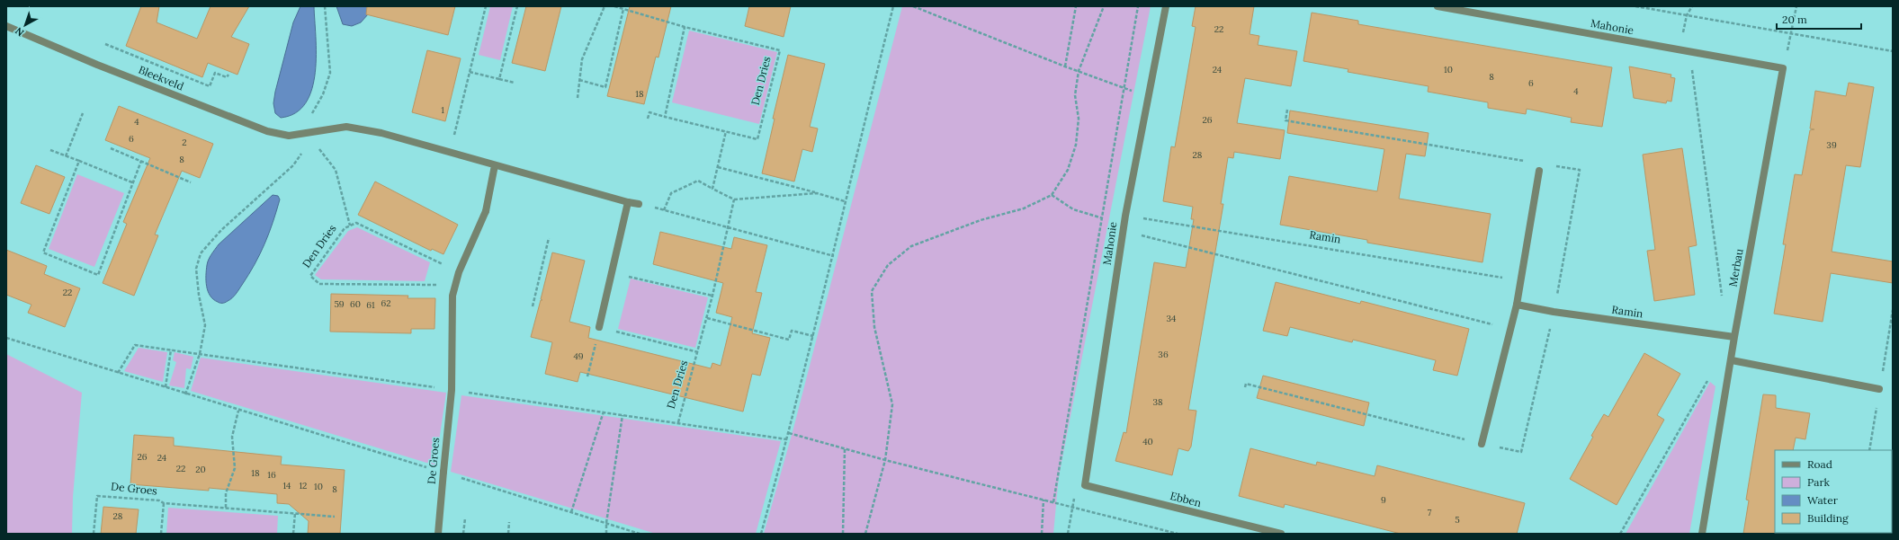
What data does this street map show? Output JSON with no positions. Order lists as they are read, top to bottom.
{
  "streets": {
    "street": [
      "Mahonie",
      "Bleekveld",
      "Ramin",
      "Merbau",
      "De Groes",
      "Ebben"
    ],
    "path": ["Den Dries"]
  },
  "crossings": [
    ["Mahonie", "Ramin"],
    ["Mahonie", "Merbau"],
    ["Mahonie", "Ebben"],
    ["Ramin", "Merbau"]
  ],
  "house_numbers": [
    "22",
    "24",
    "10",
    "8",
    "6",
    "4",
    "18",
    "1",
    "26",
    "4",
    "6",
    "2",
    "39",
    "28",
    "8",
    "22",
    "62",
    "59",
    "60",
    "61",
    "34",
    "36",
    "49",
    "38",
    "40",
    "26",
    "24",
    "22",
    "20",
    "18",
    "16",
    "14",
    "12",
    "10",
    "8",
    "9",
    "7",
    "28",
    "5"
  ],
  "legend": [
    "Road",
    "Park",
    "Water",
    "Building"
  ],
  "scale_bar": "20 m",
  "north": "bottom left"
}
